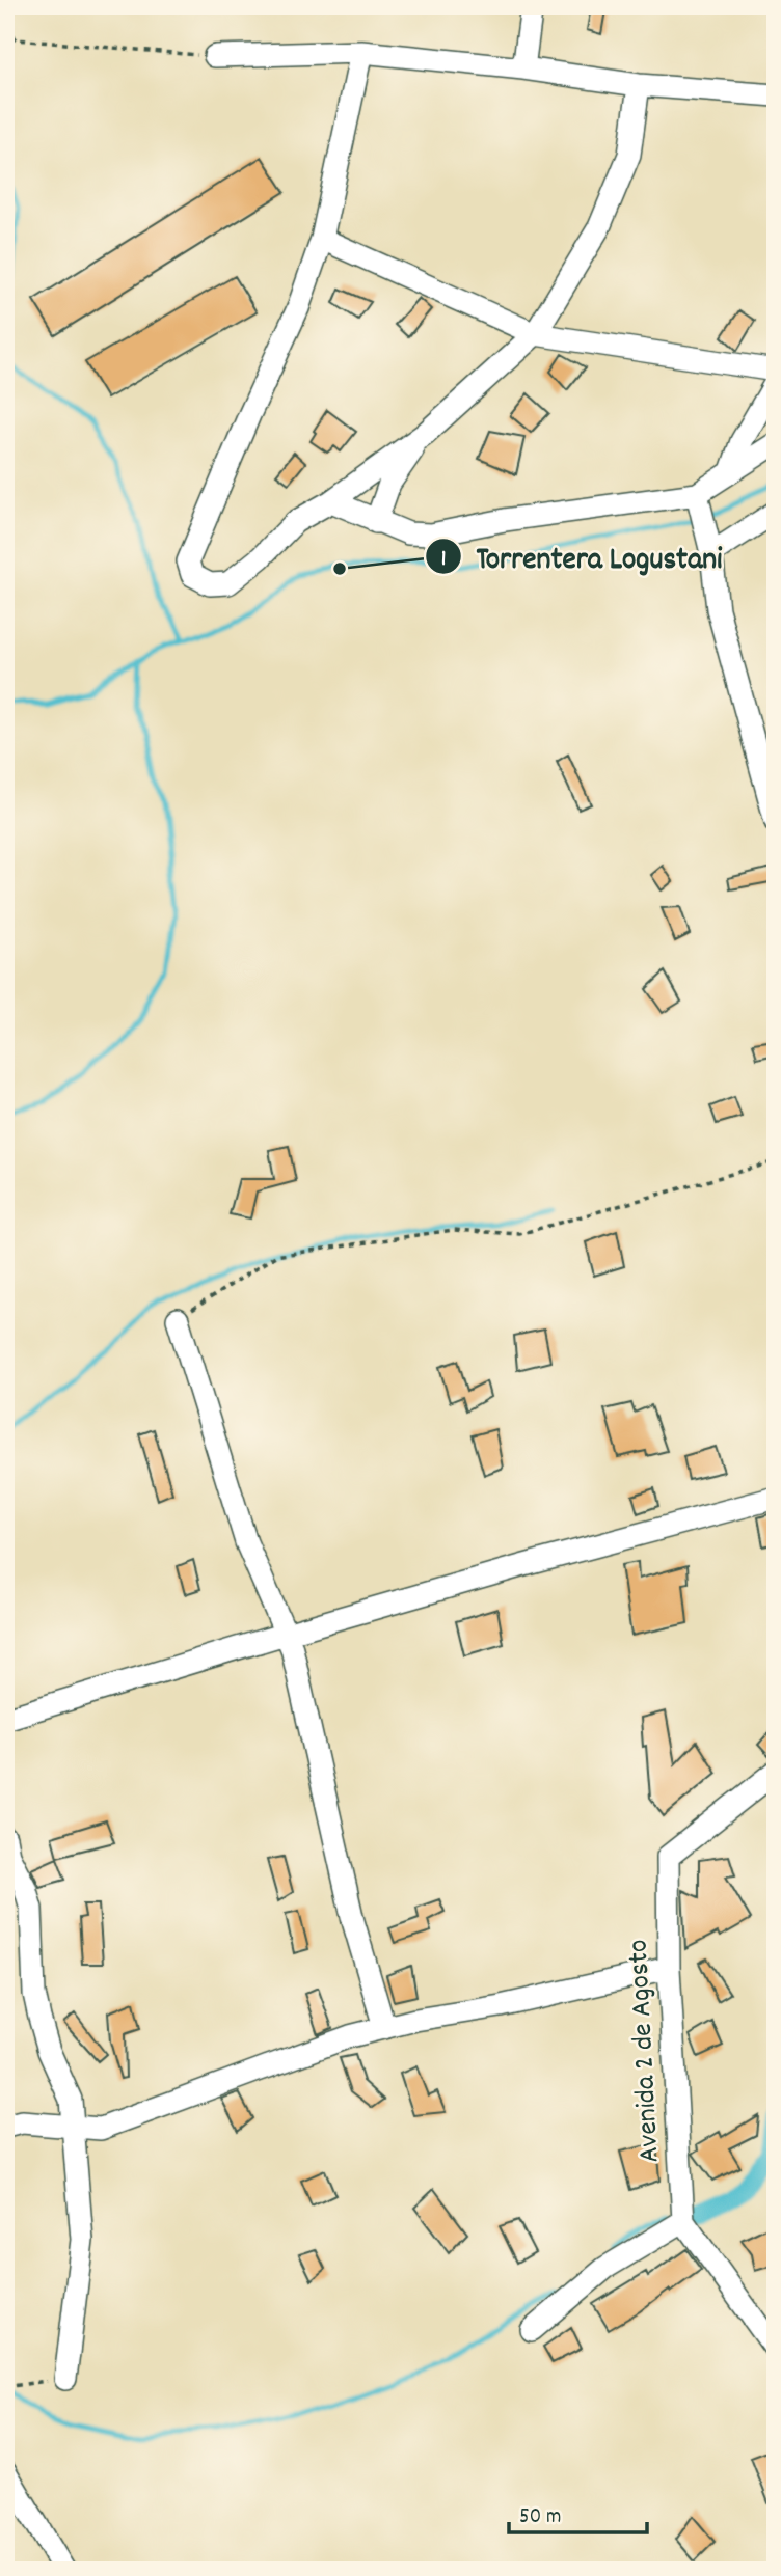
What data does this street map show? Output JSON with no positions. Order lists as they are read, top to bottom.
{
  "streets": {
    "street": ["Avenida 2 de Agosto"]
  },
  "places": ["Torrentera Logustani"],
  "scale_bar": "50 m"
}
